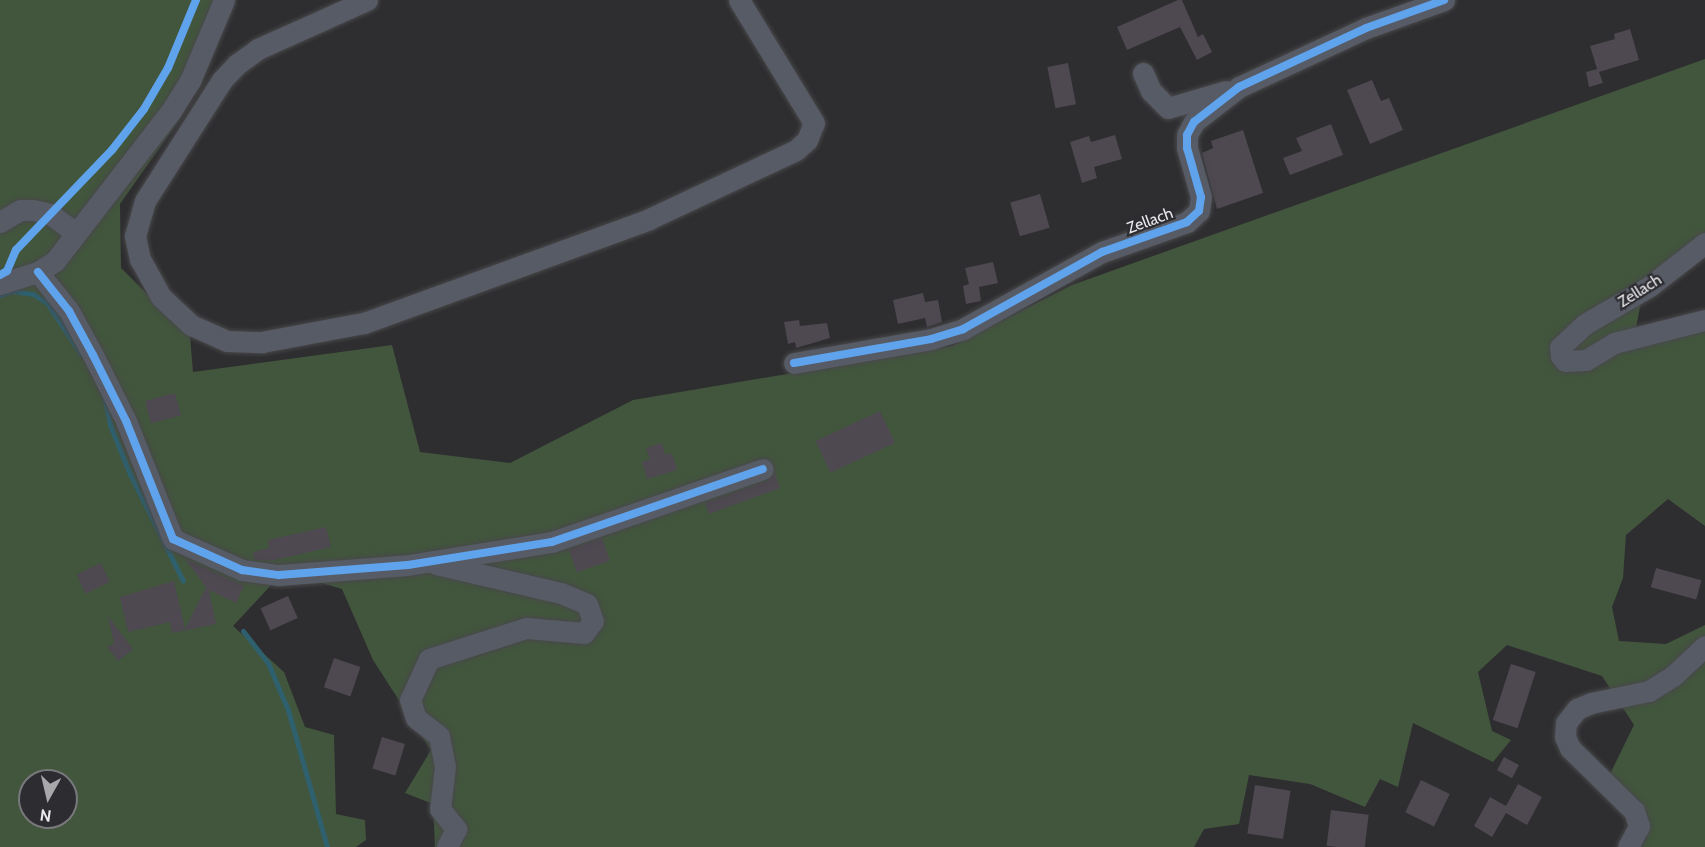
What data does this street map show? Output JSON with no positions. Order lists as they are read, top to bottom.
{
  "streets": {
    "street": ["Zellach"]
  },
  "north": "bottom"
}
